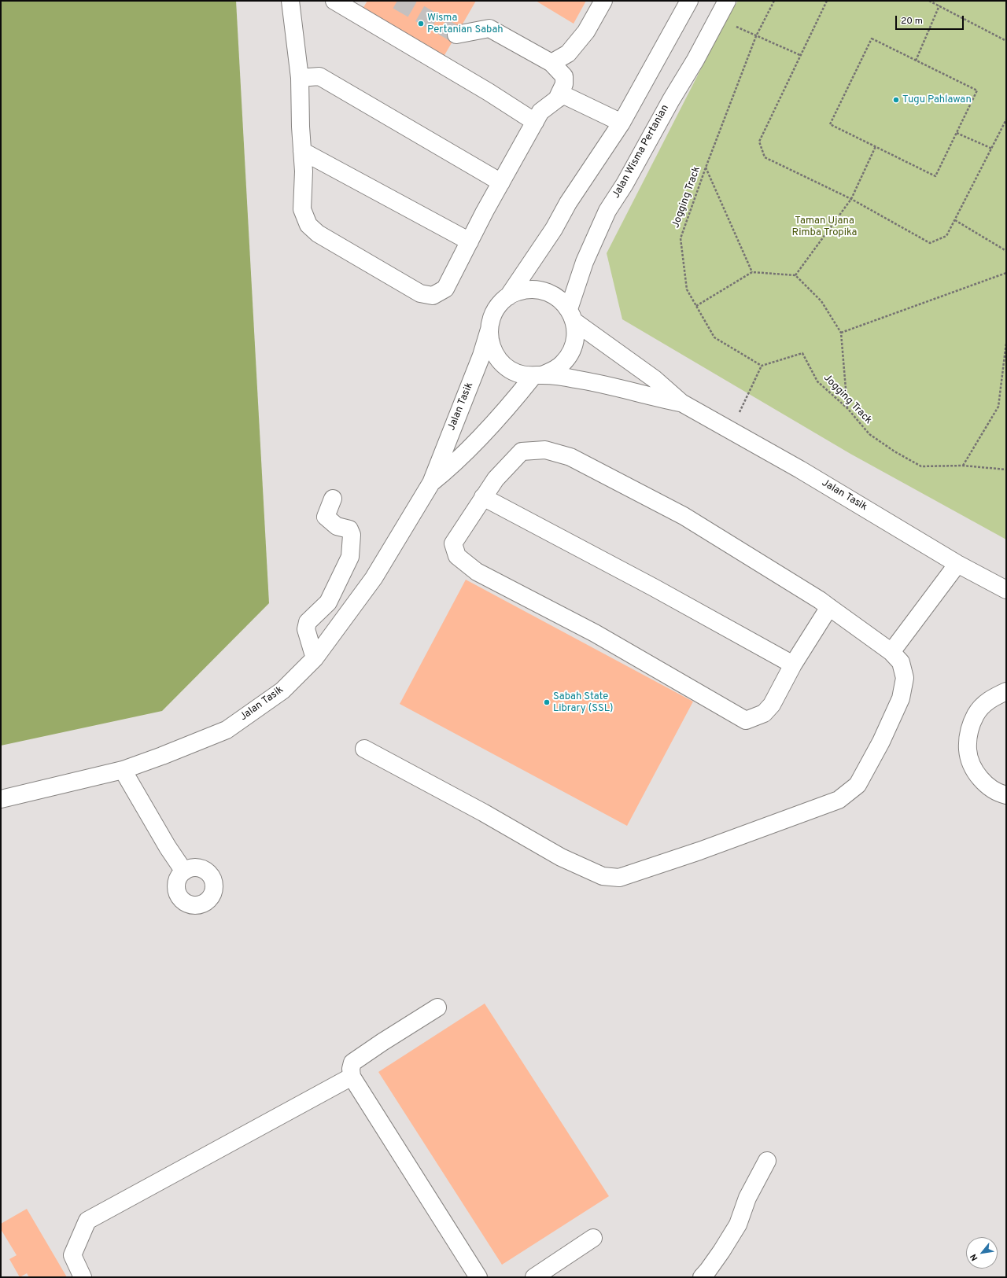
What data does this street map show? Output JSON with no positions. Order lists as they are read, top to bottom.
{
  "streets": {
    "street": ["Jalan Wisma Pertanian", "Jalan Tasik"],
    "path": ["Jogging Track"]
  },
  "crossings": [
    ["Jalan Wisma Pertanian", "Jalan Tasik"]
  ],
  "parks": ["Taman Ujana Rimba Tropika"],
  "places": ["Wisma Pertanian Sabah", "Tugu Pahlawan", "Sabah State Library (SSL)"],
  "scale_bar": "20 m",
  "north": "bottom left"
}
